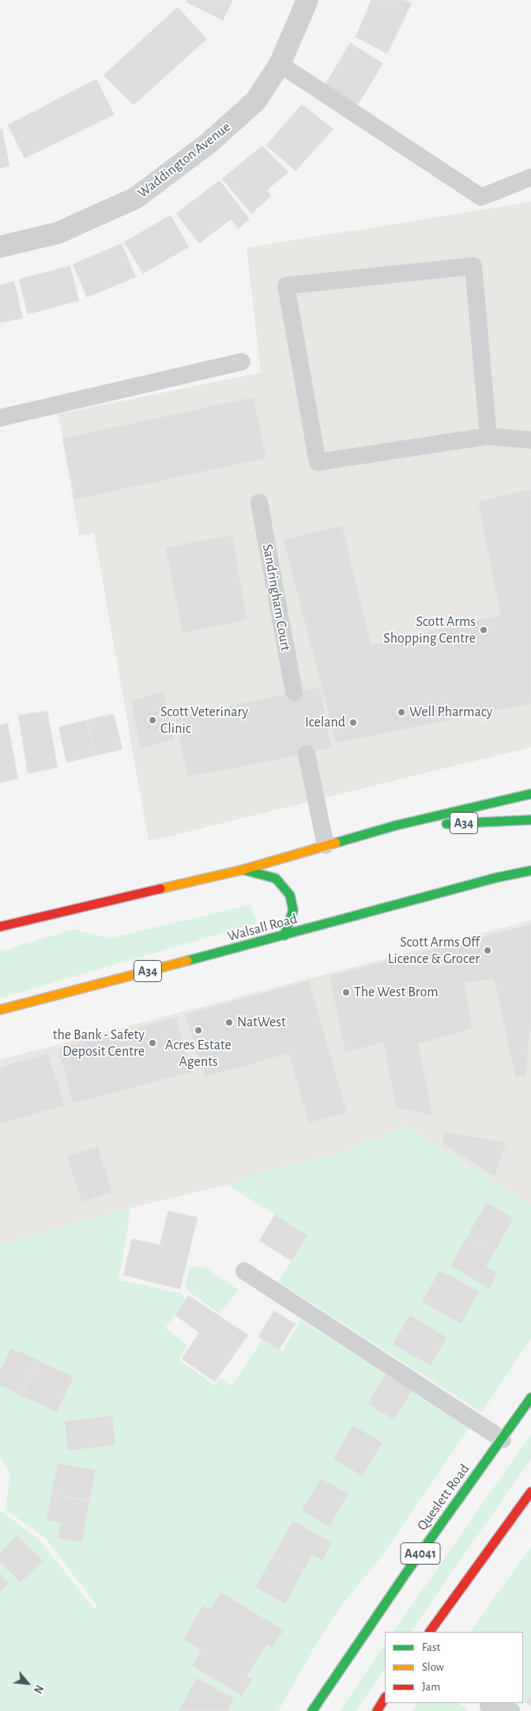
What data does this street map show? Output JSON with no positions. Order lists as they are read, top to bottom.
{
  "streets": {
    "highway": [
      "A34",
      "Walsall Road",
      "Queslett Road",
      "A4041"
    ],
    "street": ["Waddington Avenue"],
    "lane": ["Sandringham Court"]
  },
  "places": [
    "Scott Arms Shopping Centre",
    "Well Pharmacy",
    "Scott Veterinary Clinic",
    "Iceland",
    "Scott Arms Off Licence & Grocer",
    "The West Brom",
    "NatWest",
    "Acres Estate Agents",
    "the Bank - Safety Deposit Centre"
  ],
  "legend": ["Fast", "Slow", "Jam"],
  "north": "bottom right"
}
